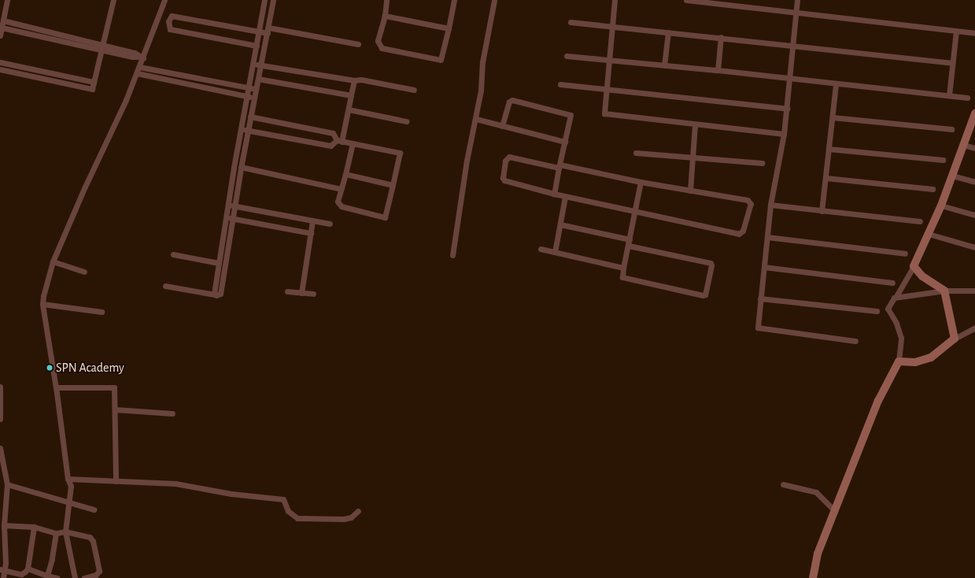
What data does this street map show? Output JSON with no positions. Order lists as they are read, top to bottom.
{
  "places": ["SPN Academy"]
}
